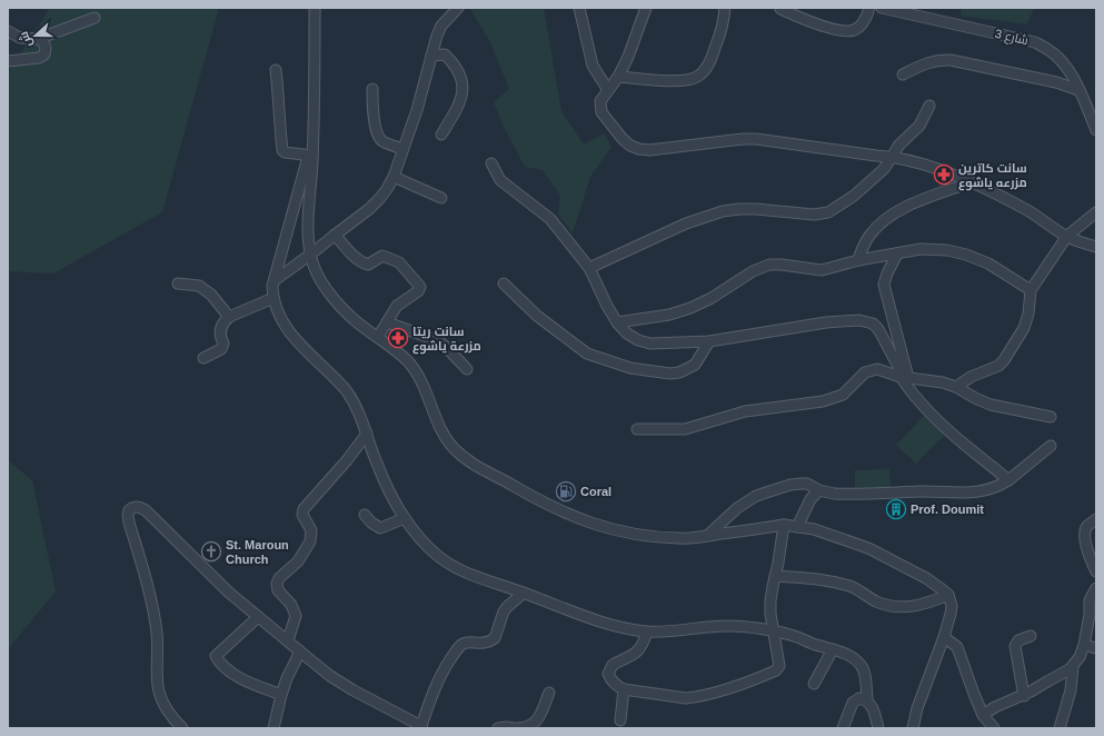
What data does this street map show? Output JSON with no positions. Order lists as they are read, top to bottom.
{
  "streets": {
    "street": ["شارع 3"]
  },
  "places": {
    "pharmacy": ["سانت كاترين مزرعه ياشوع", "سانت ريتا مزرعة ياشوع"],
    "fuel station": ["Coral"],
    "building": ["Prof. Doumit"],
    "church": ["St. Maroun Church"]
  },
  "north": "left"
}
